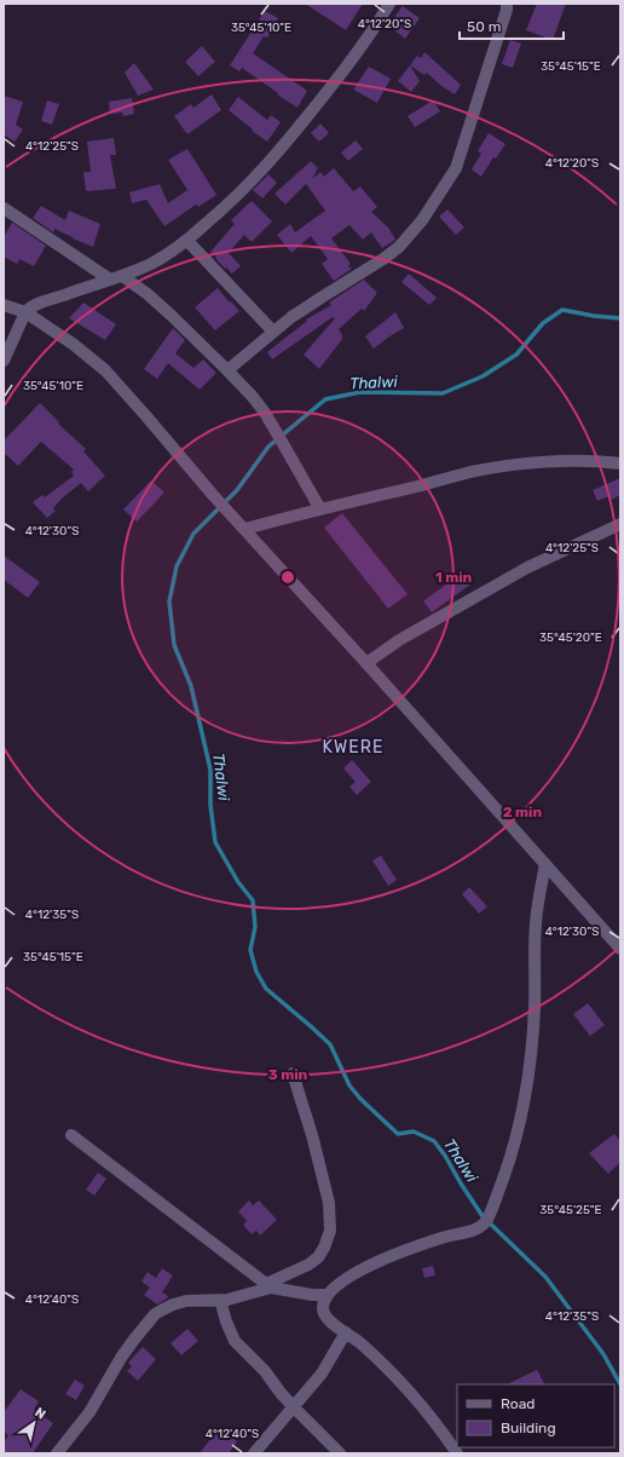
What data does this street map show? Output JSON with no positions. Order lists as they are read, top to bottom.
{
  "districts": ["KWERE"],
  "water": ["Thalwi"],
  "legend": ["Road", "Building"],
  "scale_bar": "50 m",
  "north": "top right",
  "coordinates": [
    "4°12'20\"S",
    "35°45'10\"E",
    "35°45'15\"E",
    "4°12'25\"S",
    "4°12'30\"S",
    "35°45'20\"E",
    "4°12'35\"S",
    "35°45'25\"E",
    "4°12'40\"S"
  ],
  "rings": ["1 min", "2 min", "3 min"]
}
